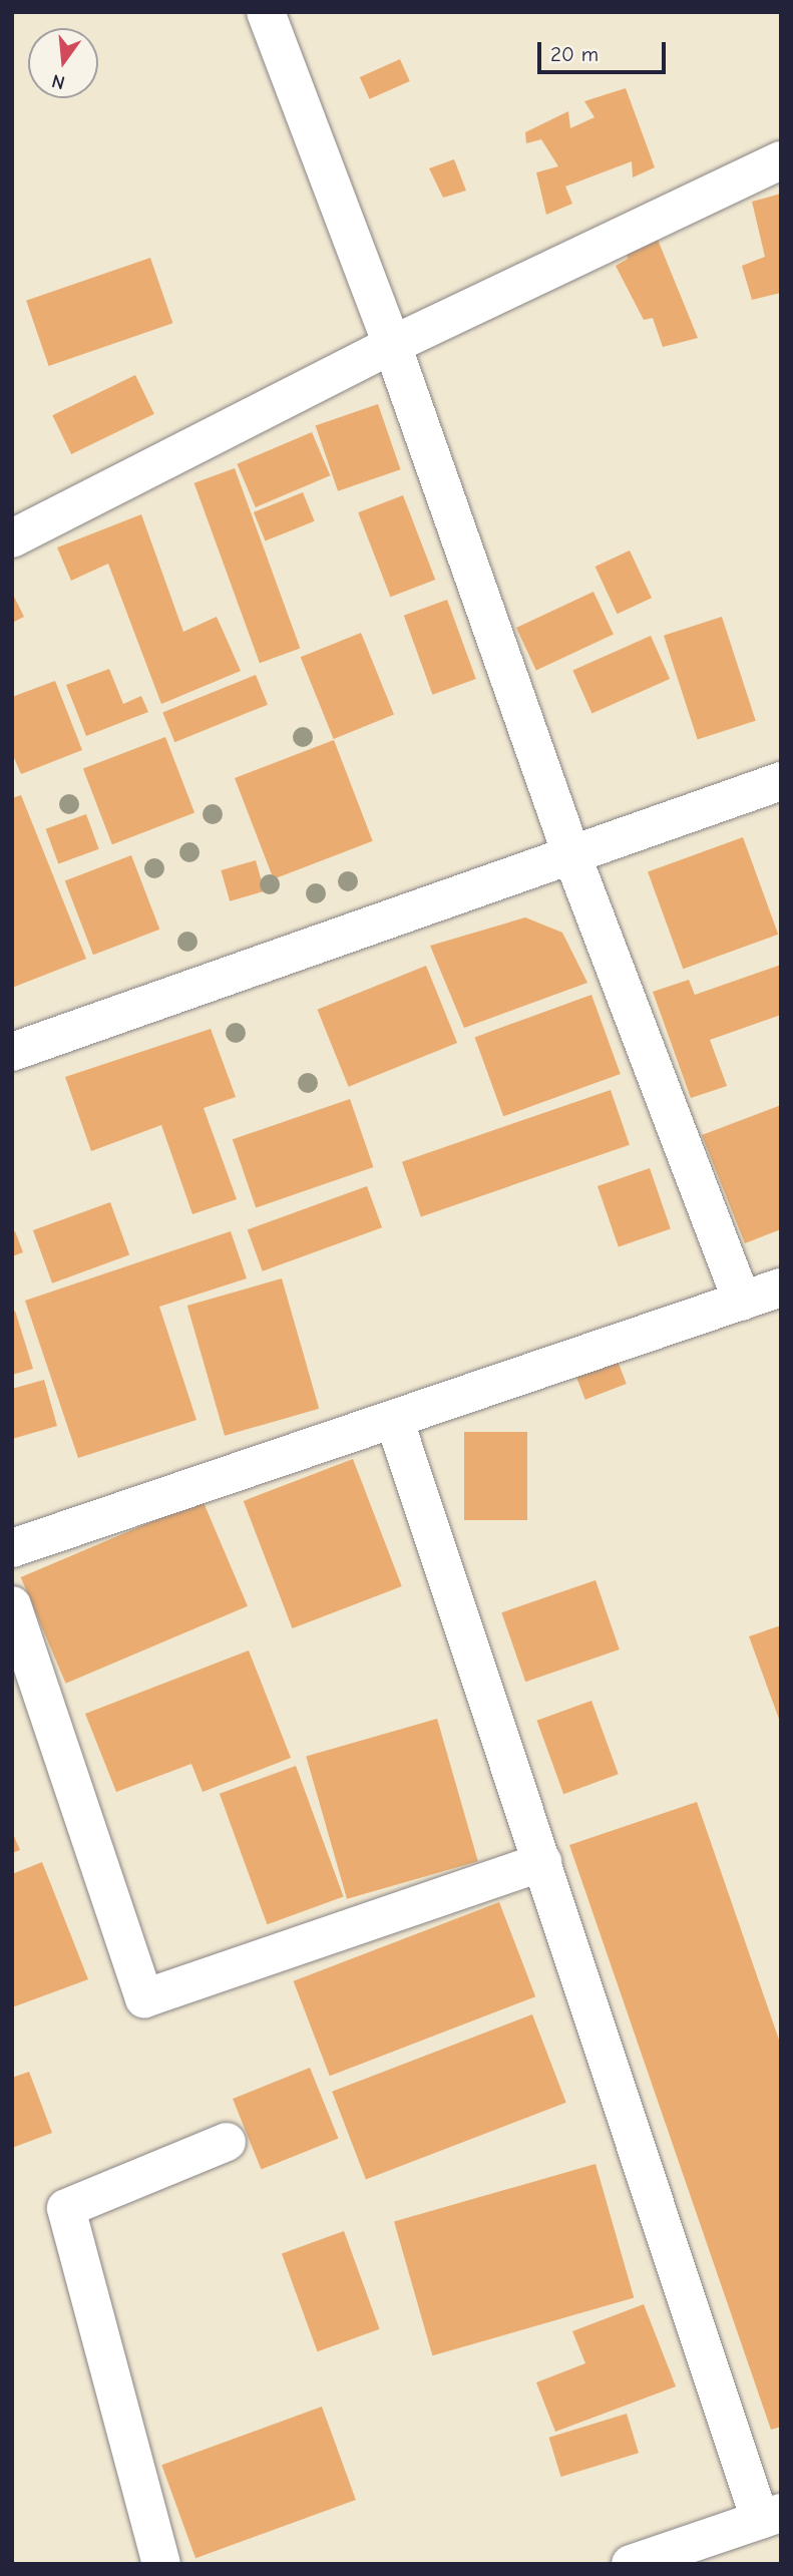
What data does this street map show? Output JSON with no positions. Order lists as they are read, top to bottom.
{
  "scale_bar": "20 m",
  "north": "bottom"
}
